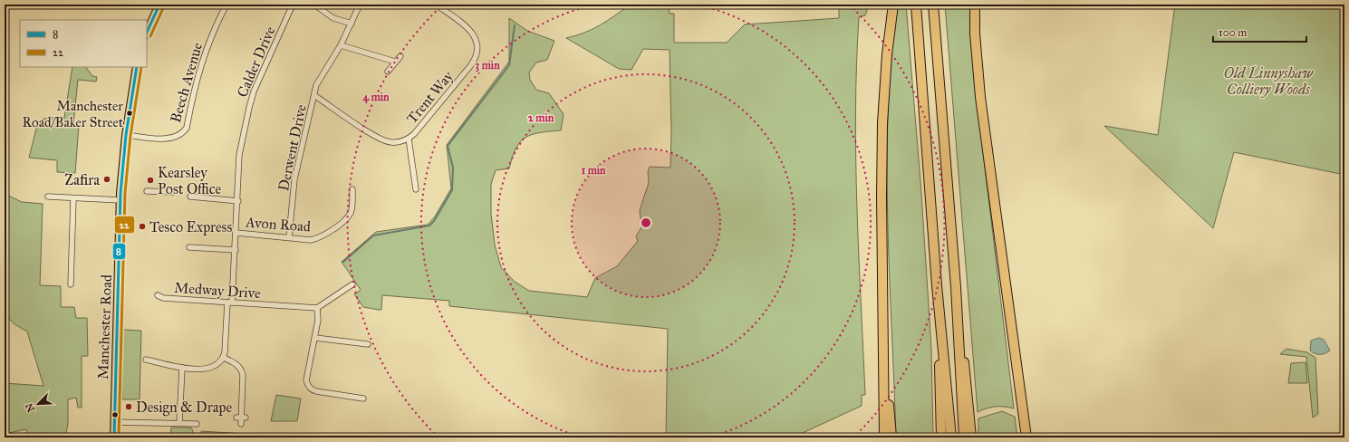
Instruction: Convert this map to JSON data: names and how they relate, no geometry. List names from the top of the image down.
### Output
{
  "streets": {
    "main road": ["Manchester Road"],
    "street": [
      "Calder Drive",
      "Beech Avenue",
      "Trent Way",
      "Derwent Drive",
      "Avon Road",
      "Medway Drive"
    ]
  },
  "crossings": [
    ["Calder Drive", "Avon Road"],
    ["Calder Drive", "Medway Drive"],
    ["Beech Avenue", "Manchester Road"],
    ["Trent Way", "Derwent Drive"],
    ["Derwent Drive", "Avon Road"]
  ],
  "parks": ["Old Linnyshaw Colliery Woods"],
  "places": [
    "Manchester Road/Baker Street",
    "Zafira",
    "Kearsley Post Office",
    "Tesco Express",
    "Design & Drape"
  ],
  "lines": ["transit line 8", "transit line 22"],
  "legend": ["8", "22"],
  "scale_bar": "100 m",
  "north": "bottom left",
  "rings": [
    "3 min",
    "4 min",
    "2 min",
    "1 min"
  ]
}
